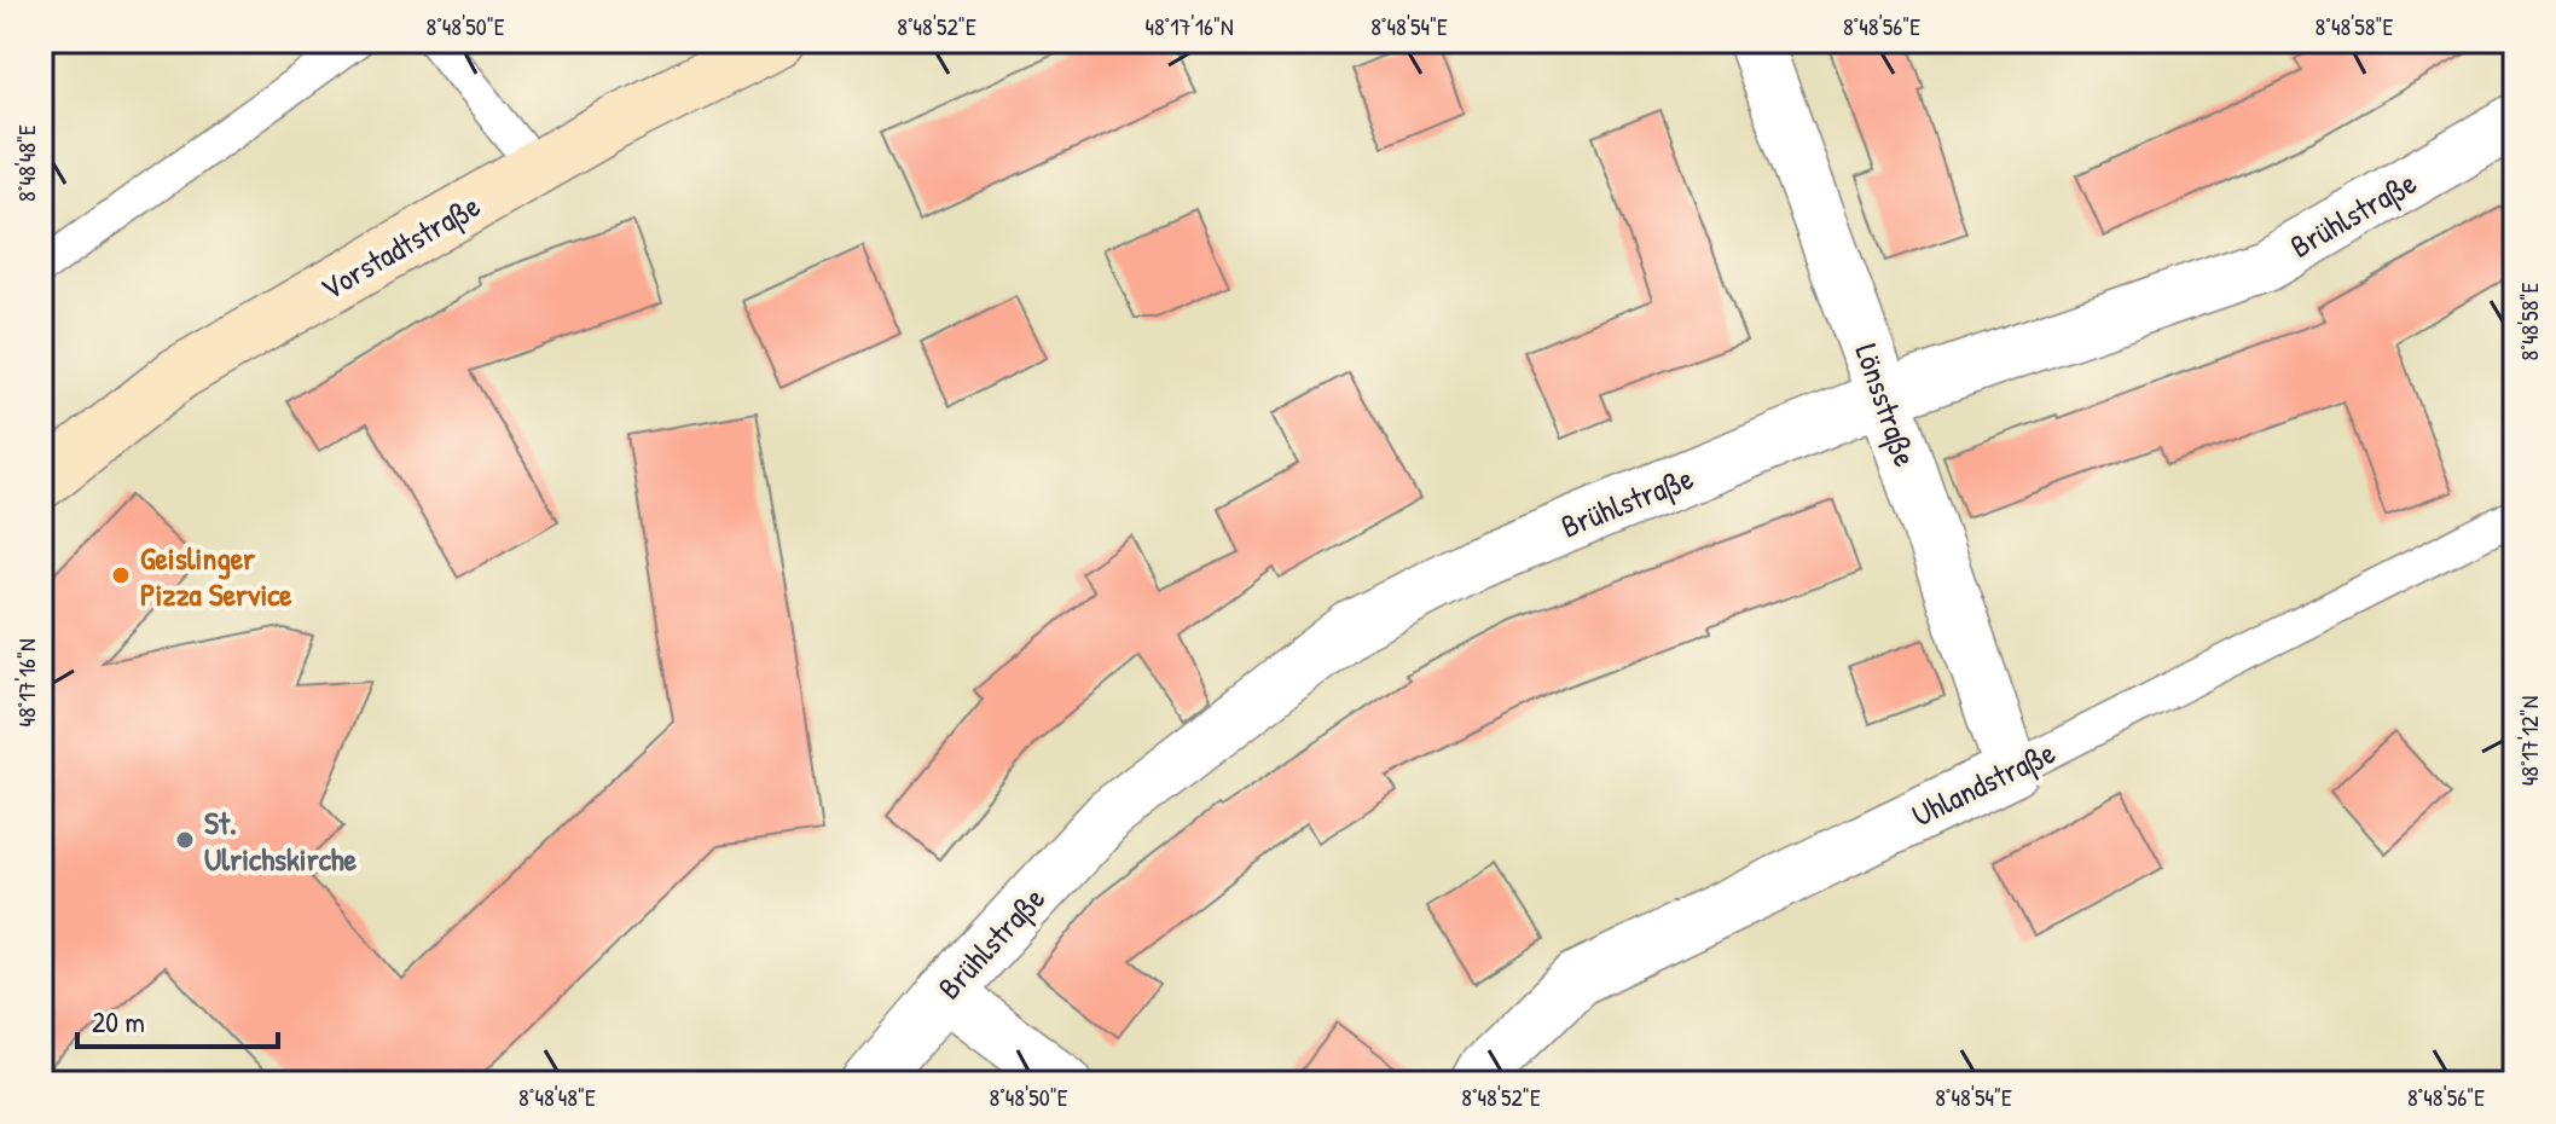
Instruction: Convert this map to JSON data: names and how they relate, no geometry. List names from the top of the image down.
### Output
{
  "streets": {
    "main road": ["Vorstadtstraße"],
    "street": ["Brühlstraße", "Lönsstraße", "Uhlandstraße"]
  },
  "crossings": [
    ["Brühlstraße", "Lönsstraße"],
    ["Lönsstraße", "Uhlandstraße"]
  ],
  "places": ["Geislinger Pizza Service", "St. Ulrichskirche"],
  "scale_bar": "20 m",
  "coordinates": [
    "8°48'50\"E",
    "8°48'52\"E",
    "48°17'16\"N",
    "8°48'54\"E",
    "8°48'56\"E",
    "8°48'58\"E",
    "8°48'48\"E",
    "48°17'12\"N"
  ]
}
